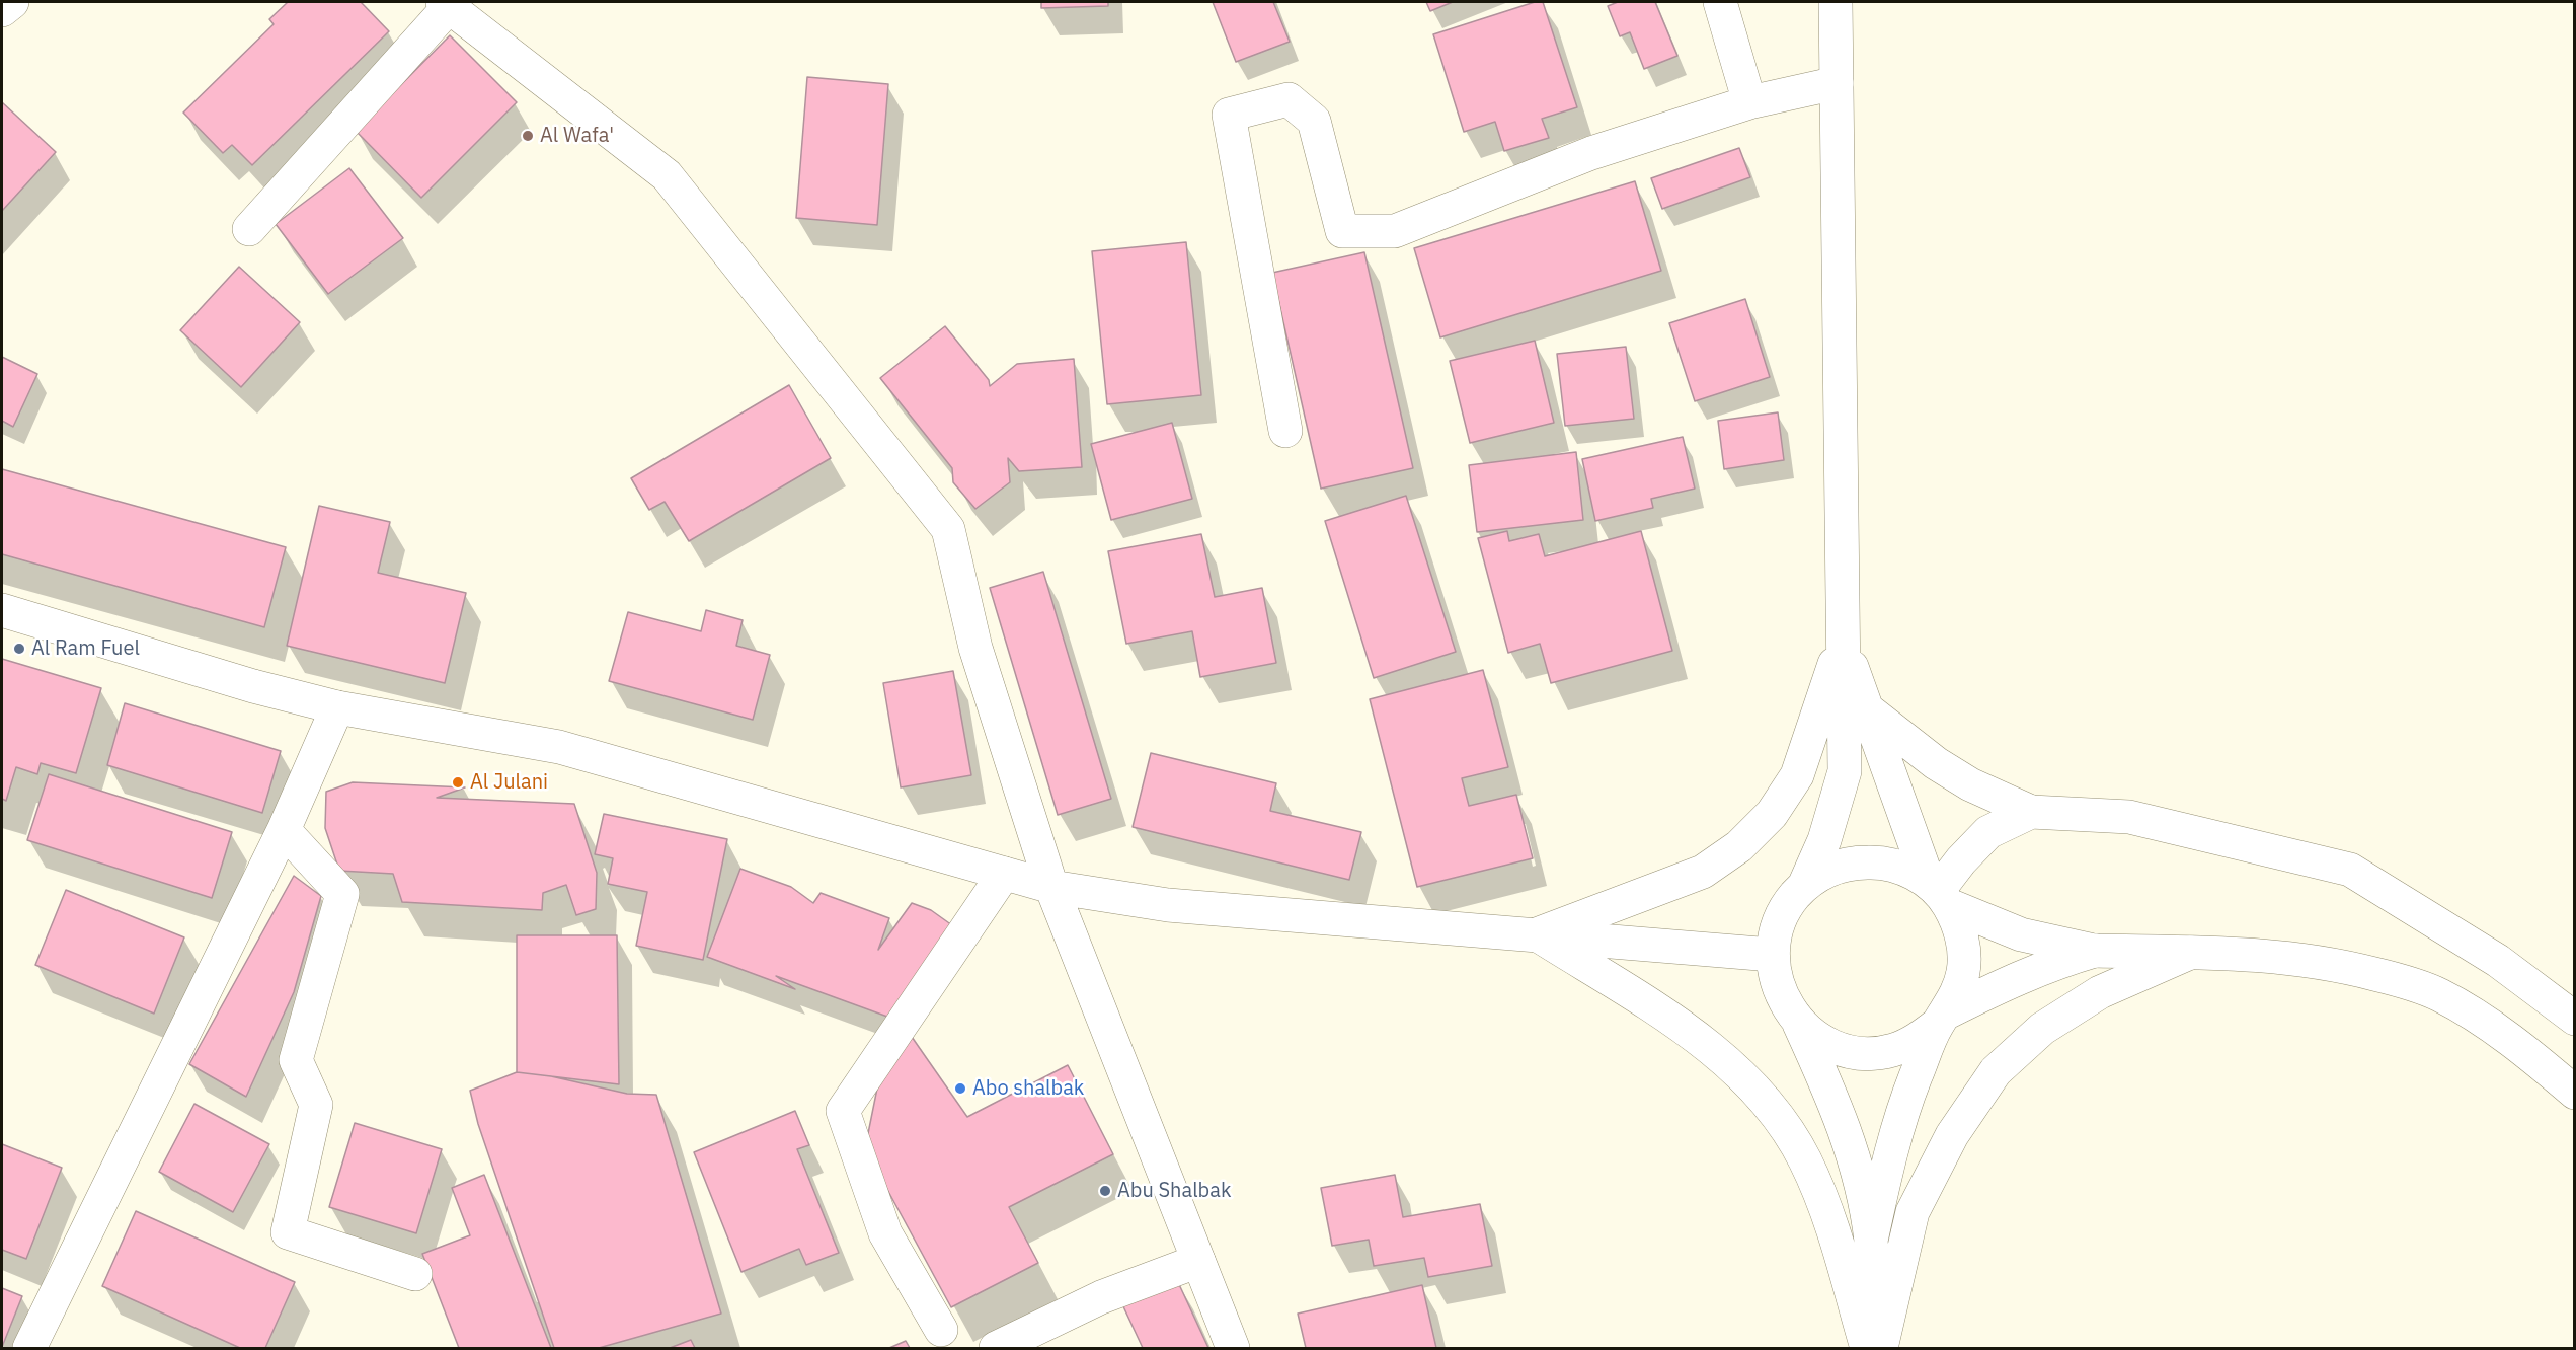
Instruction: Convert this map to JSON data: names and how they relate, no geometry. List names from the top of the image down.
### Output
{
  "places": [
    "Al Wafa'",
    "Al Ram Fuel",
    "Al Julani",
    "Abo shalbak",
    "Abu Shalbak"
  ]
}
